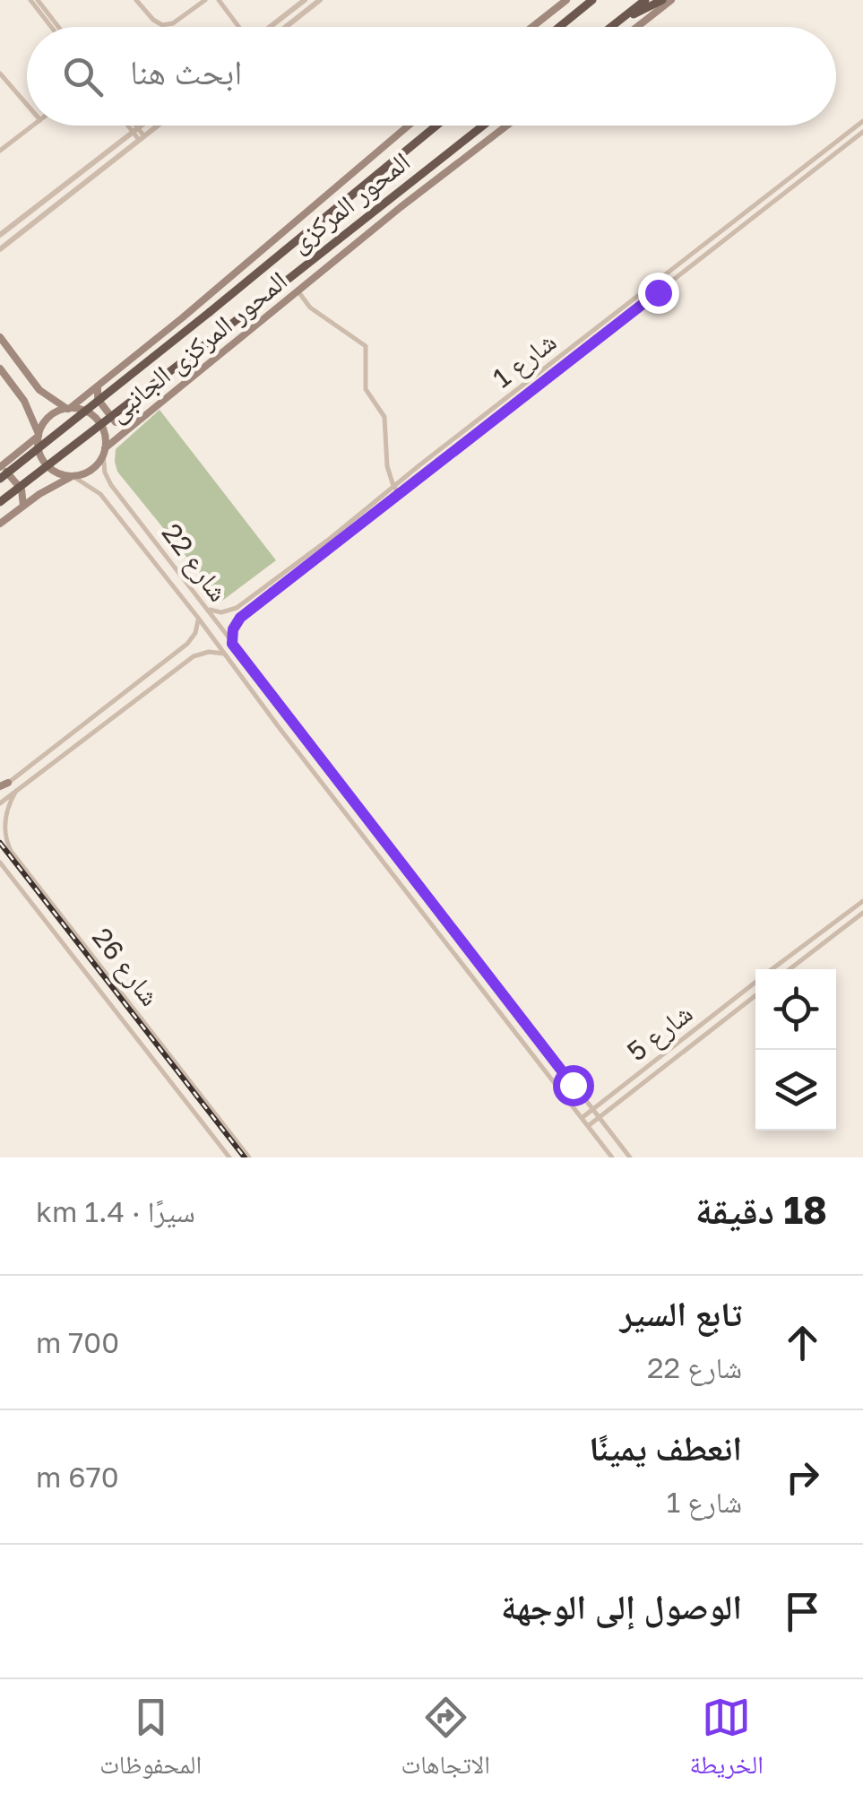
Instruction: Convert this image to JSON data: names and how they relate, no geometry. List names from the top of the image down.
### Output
{
  "streets": {
    "highway": ["المحور المركزى"],
    "main road": ["المحور المركزى الجانبى"],
    "street": [
      "شارع 1",
      "شارع 22",
      "شارع 26",
      "شارع 5"
    ]
  },
  "crossings": [
    ["المحور المركزى الجانبى", "شارع 22"],
    ["شارع 1", "شارع 22"],
    ["شارع 22", "شارع 5"]
  ],
  "page": {
    "search": "ابحث هنا",
    "heading": ["18 دقيقة", "سيرًا · 1.4 km"],
    "list": [
      ["تابع السير", "شارع 22", "700 m"],
      ["انعطف يمينًا", "شارع 1", "670 m"],
      "الوصول إلى الوجهة"
    ],
    "nav": ["الخريطة", "الاتجاهات", "المحفوظات"]
  }
}
